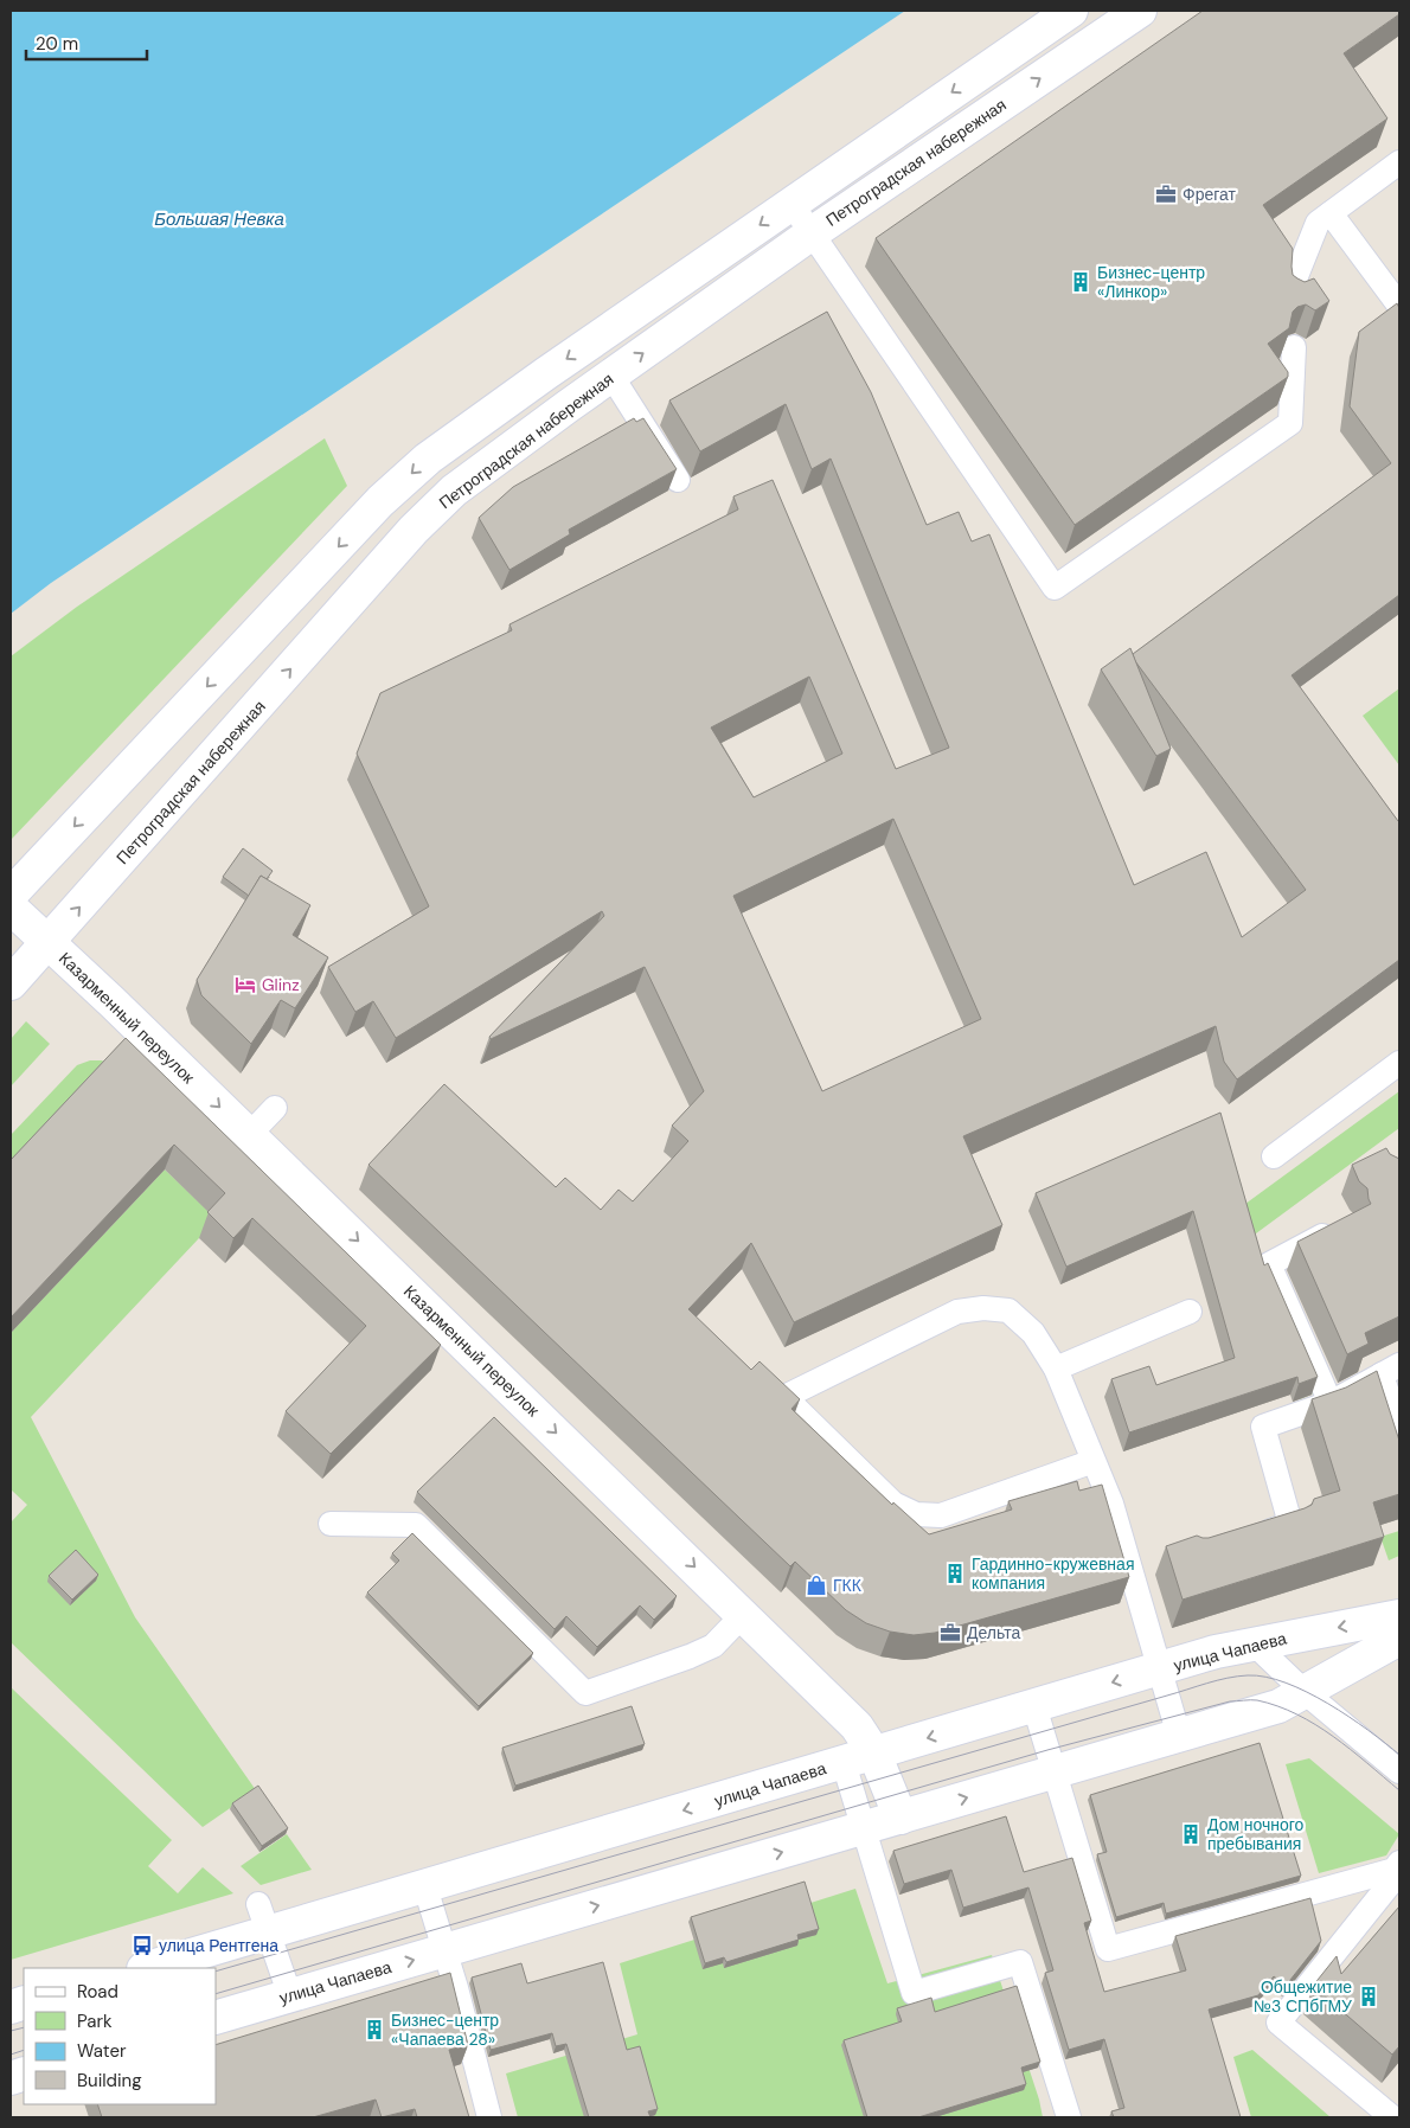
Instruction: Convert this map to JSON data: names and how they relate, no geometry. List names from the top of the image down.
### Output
{
  "streets": {
    "street": ["Петроградская набережная", "Казарменный переулок", "улица Чапаева"]
  },
  "crossings": [
    ["Петроградская набережная", "Казарменный переулок"],
    ["Казарменный переулок", "улица Чапаева"]
  ],
  "one_way": ["Казарменный переулок"],
  "water": ["Большая Невка"],
  "places": {
    "office": ["Фрегат", "Дельта"],
    "building": [
      "Бизнес-центр «Линкор»",
      "Гардинно-кружевная компания",
      "Дом ночного пребывания",
      "Общежитие №3 СПбГМУ",
      "Бизнес-центр «Чапаева 28»"
    ],
    "hotel": ["Glinz"],
    "shop": ["ГКК"],
    "bus stop": ["улица Рентгена"]
  },
  "legend": [
    "Road",
    "Park",
    "Water",
    "Building"
  ],
  "scale_bar": "20 m"
}
